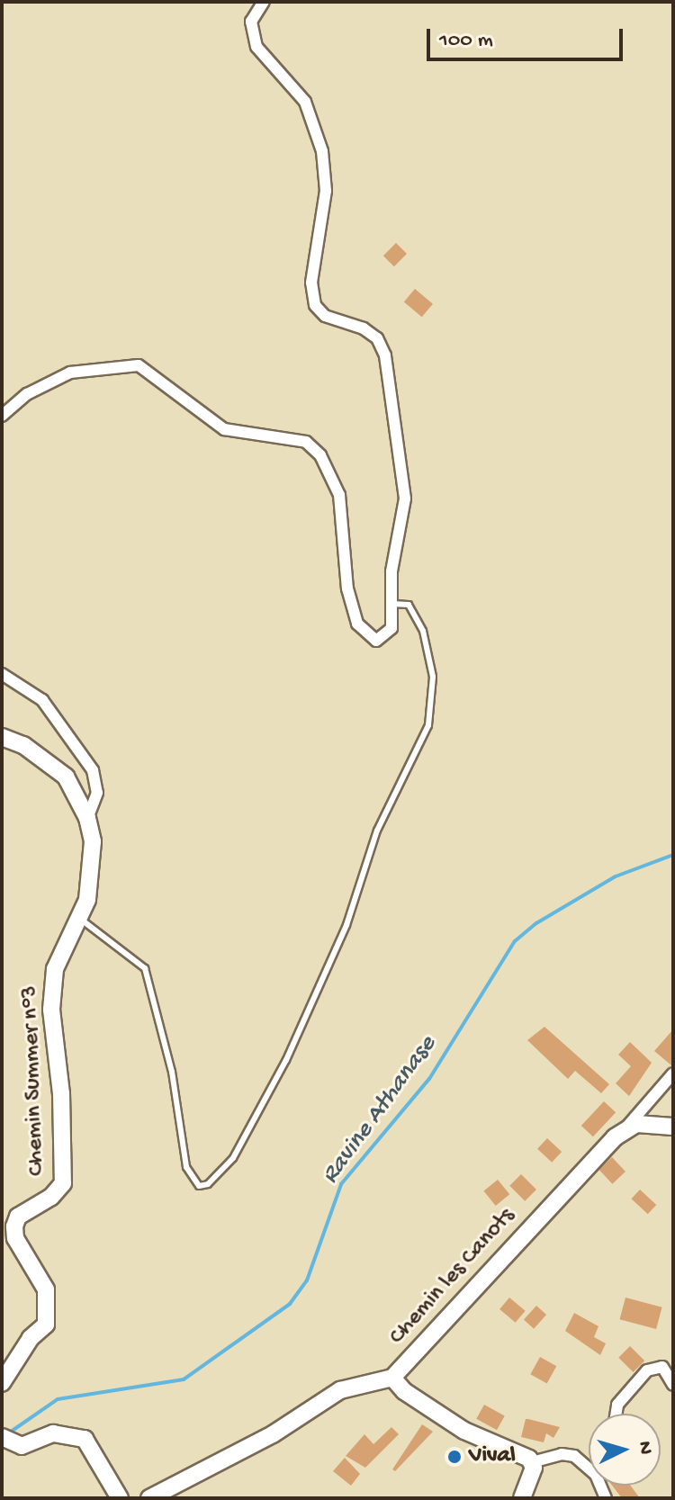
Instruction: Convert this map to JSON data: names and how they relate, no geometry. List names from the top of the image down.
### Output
{
  "streets": {
    "street": ["Chemin Summer n°3", "Chemin les Canots"]
  },
  "water": ["Ravine Athanase"],
  "places": ["Vival"],
  "scale_bar": "100 m",
  "north": "right"
}
